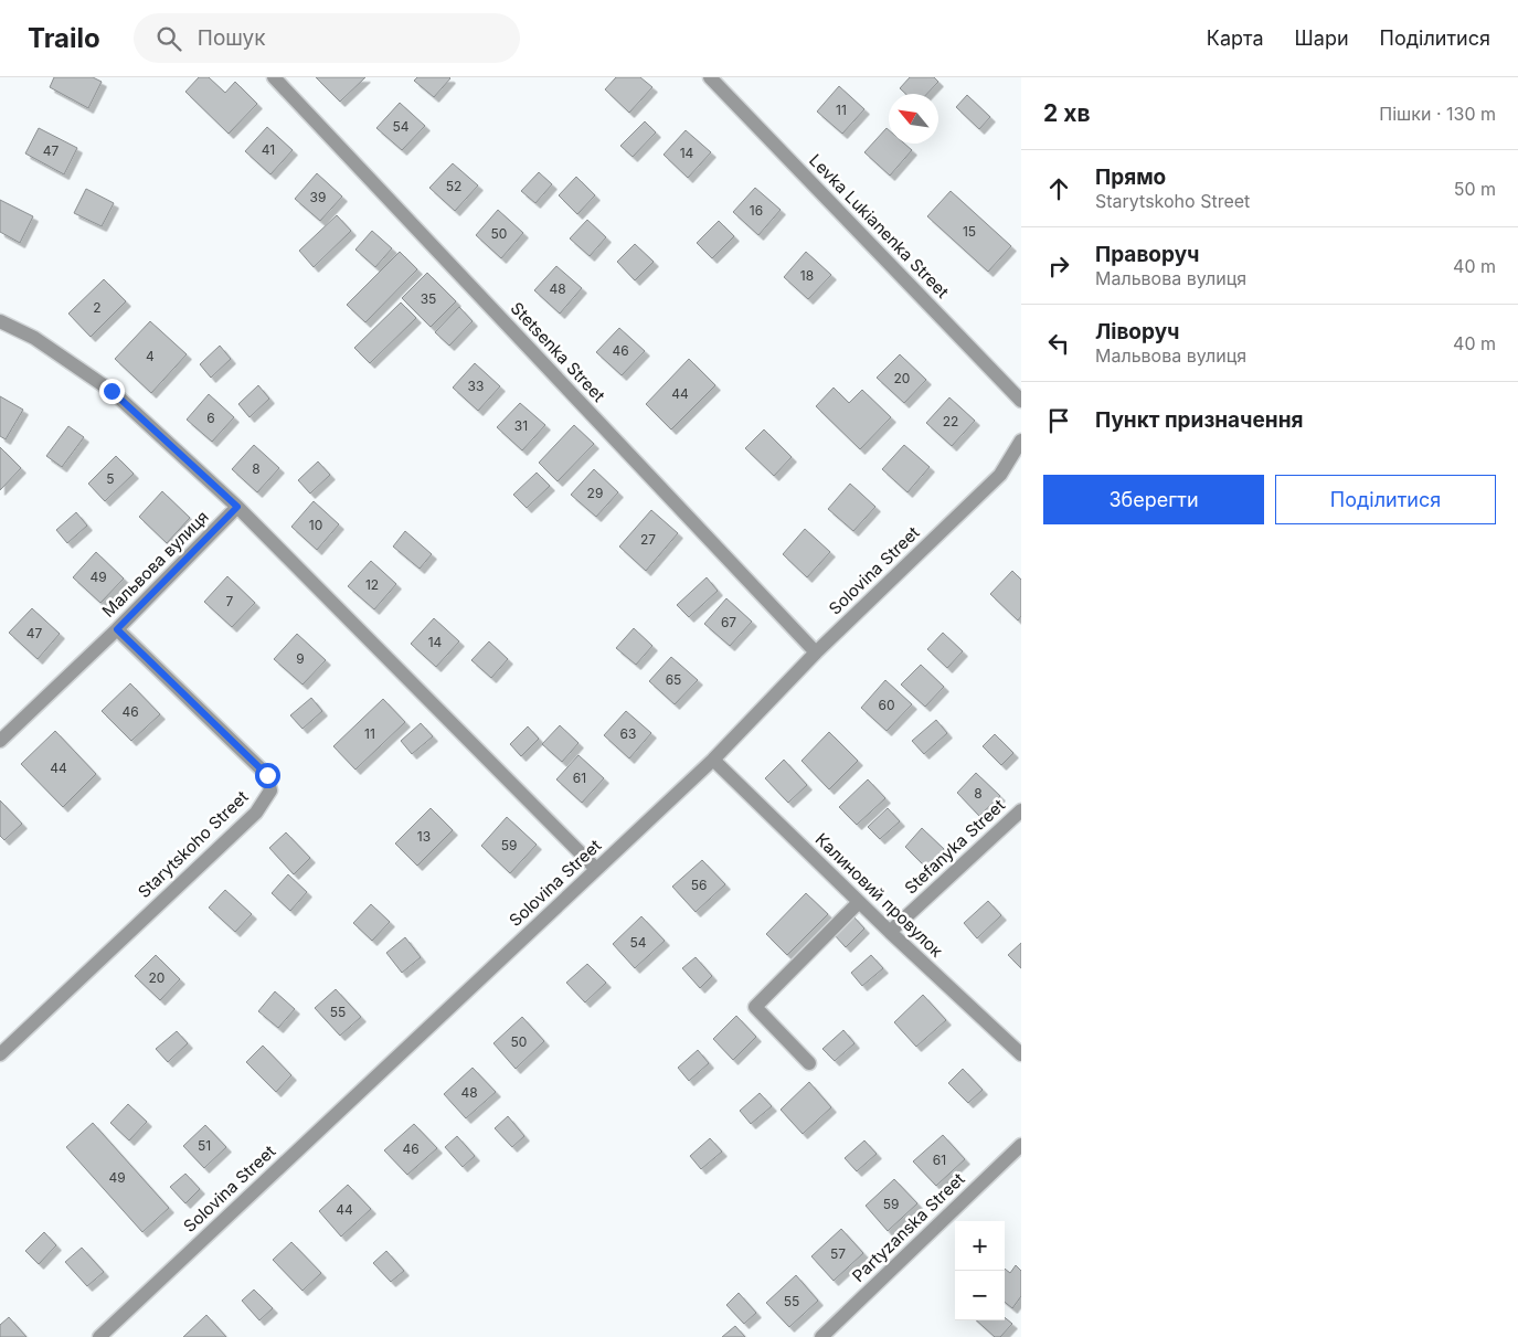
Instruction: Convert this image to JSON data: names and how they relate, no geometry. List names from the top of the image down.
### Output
{
  "streets": {
    "street": [
      "Levka Lukianenka Street",
      "Stetsenka Street",
      "Мальвова вулиця",
      "Solovina Street",
      "Starytskoho Street",
      "Stefanyka Street",
      "Калиновий провулок",
      "Partyzanska Street"
    ]
  },
  "crossings": [
    ["Stetsenka Street", "Solovina Street"],
    ["Мальвова вулиця", "Starytskoho Street"],
    ["Solovina Street", "Калиновий провулок"],
    ["Stefanyka Street", "Калиновий провулок"]
  ],
  "house_numbers": [
    "11",
    "54",
    "41",
    "47",
    "14",
    "52",
    "39",
    "16",
    "15",
    "50",
    "18",
    "48",
    "35",
    "2",
    "46",
    "4",
    "20",
    "33",
    "44",
    "6",
    "22",
    "31",
    "8",
    "5",
    "29",
    "10",
    "27",
    "49",
    "12",
    "7",
    "67",
    "47",
    "14",
    "9",
    "65",
    "60",
    "46",
    "11",
    "63",
    "44",
    "61",
    "8",
    "13",
    "59",
    "56",
    "54",
    "20",
    "55",
    "50",
    "48",
    "51",
    "46",
    "61",
    "49",
    "59",
    "44",
    "57",
    "55"
  ],
  "north": "top left",
  "page": {
    "header": "Trailo",
    "search": "Пошук",
    "nav": ["Карта", "Шари", "Поділитися"],
    "heading": ["2 хв", "Пішки · 130 m"],
    "list": [
      ["Прямо", "Starytskoho Street", "50 m"],
      ["Праворуч", "Мальвова вулиця", "40 m"],
      ["Ліворуч", "Мальвова вулиця", "40 m"],
      "Пункт призначення"
    ],
    "buttons": ["Зберегти", "Поділитися"],
    "map_buttons": ["+", "−"]
  }
}
